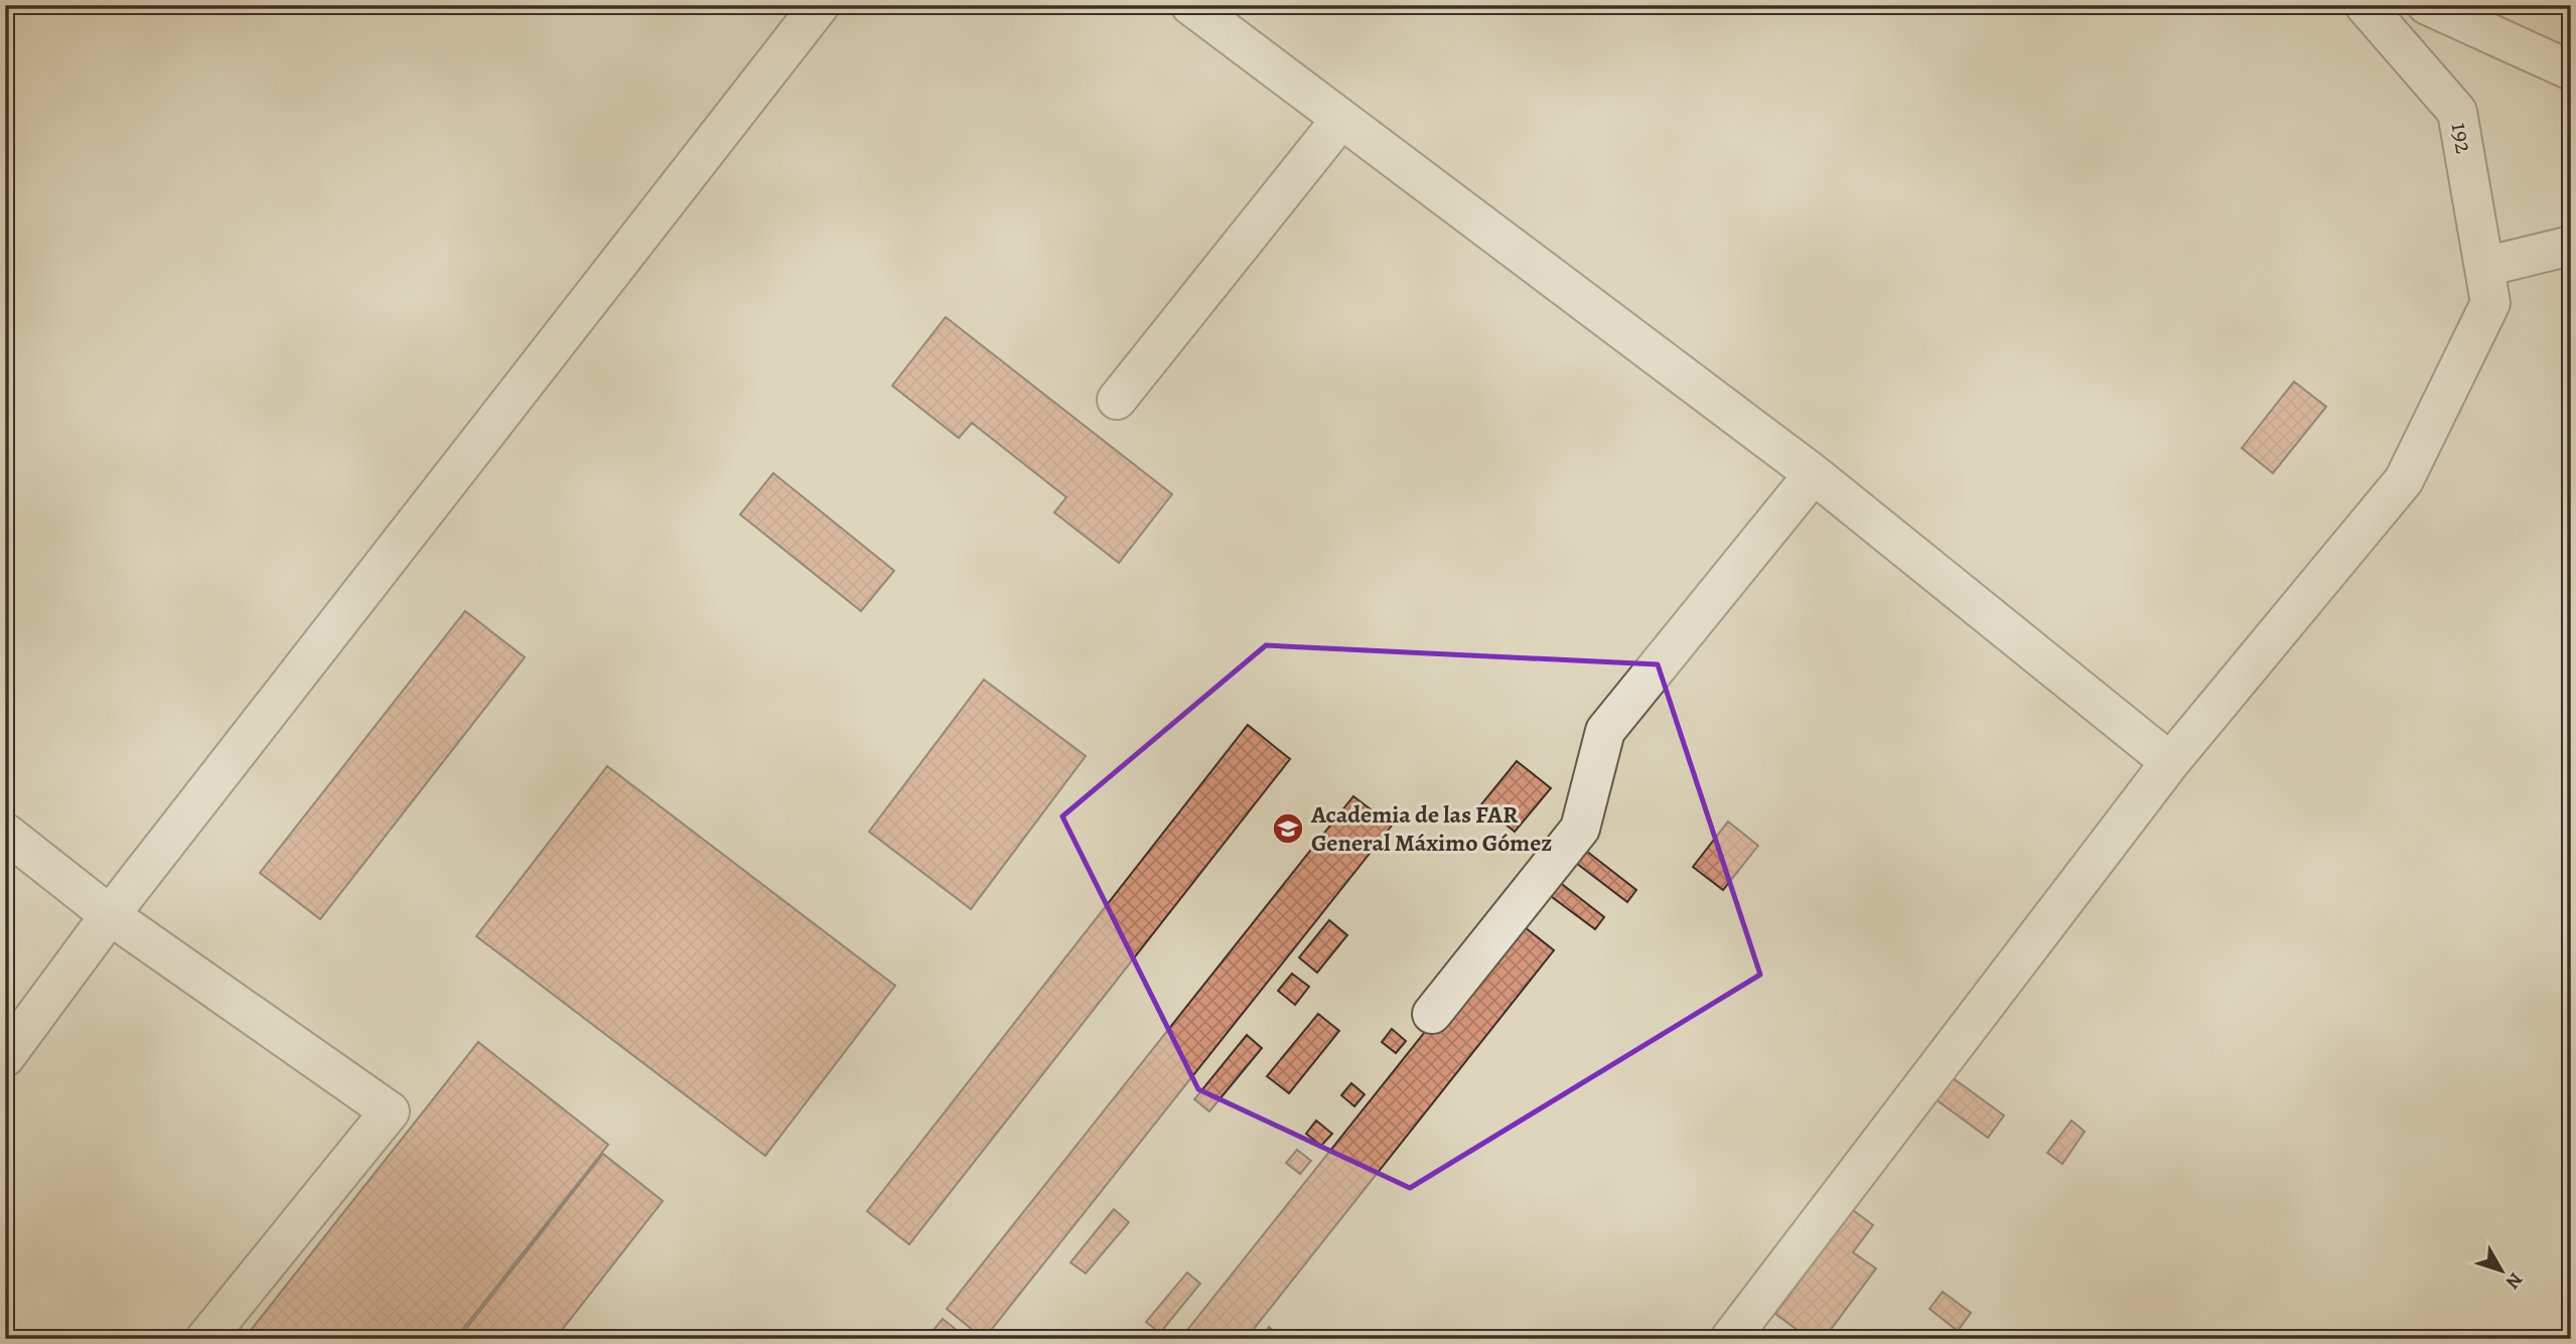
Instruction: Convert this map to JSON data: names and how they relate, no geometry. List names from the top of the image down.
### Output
{
  "streets": {
    "street": ["192"]
  },
  "places": {
    "school or university": ["Academia de las FAR General Máximo Gómez"]
  },
  "north": "bottom right"
}
